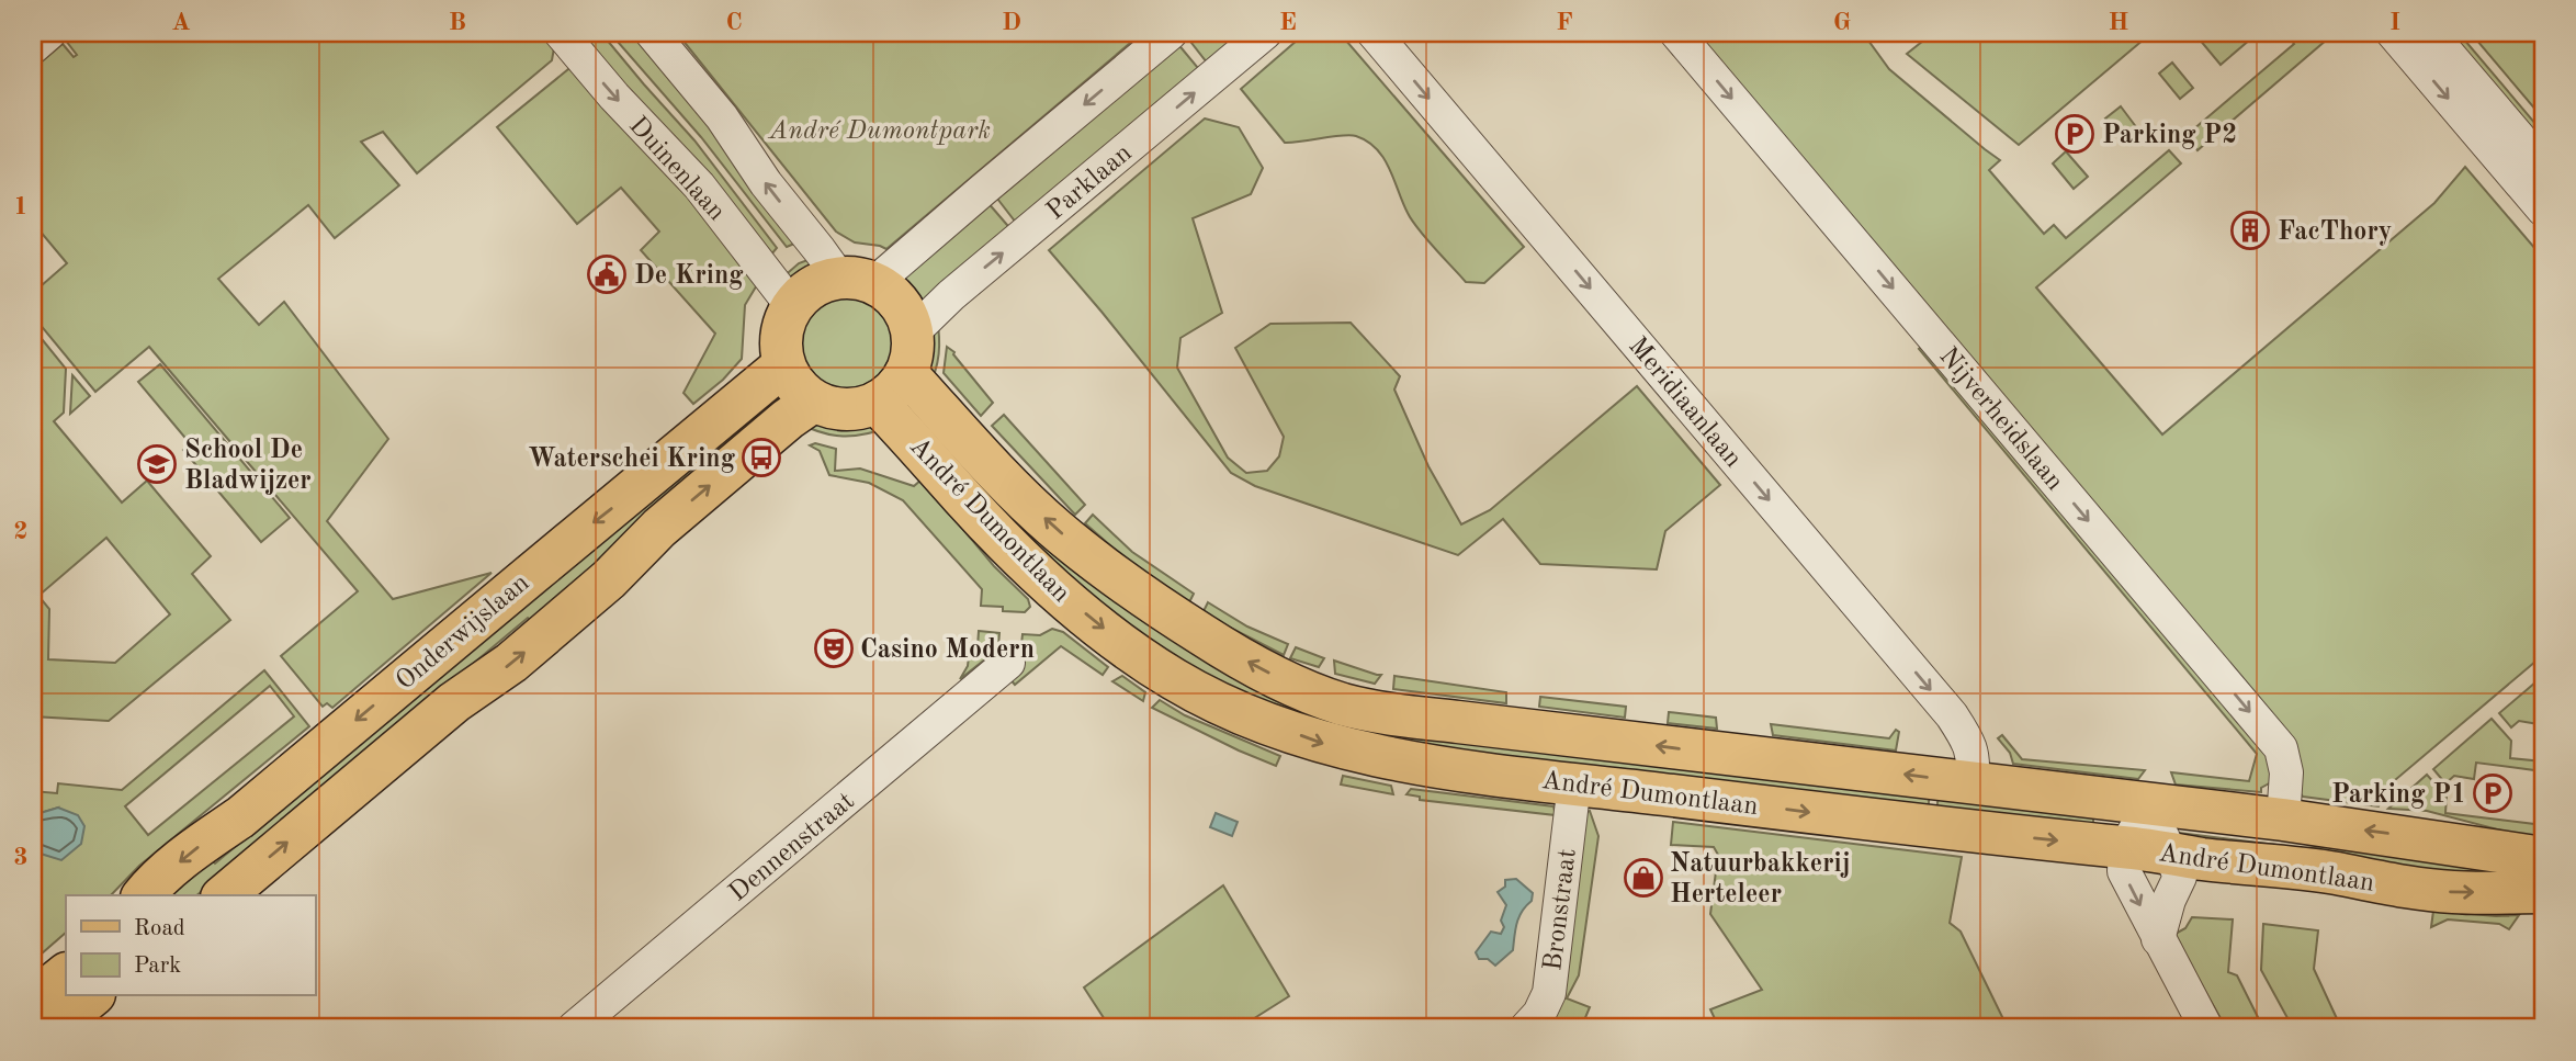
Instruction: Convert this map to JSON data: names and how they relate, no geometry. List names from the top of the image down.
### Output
{
  "streets": {
    "main road": ["André Dumontlaan", "Onderwijslaan"],
    "street": [
      "Duinenlaan",
      "Parklaan",
      "Meridiaanlaan",
      "Nijverheidslaan",
      "Dennenstraat",
      "Bronstraat"
    ]
  },
  "crossings": [
    ["Duinenlaan", "Parklaan"],
    ["Duinenlaan", "André Dumontlaan"],
    ["Duinenlaan", "Onderwijslaan"],
    ["Parklaan", "André Dumontlaan"],
    ["Parklaan", "Onderwijslaan"],
    ["Meridiaanlaan", "André Dumontlaan"],
    ["Nijverheidslaan", "André Dumontlaan"],
    ["André Dumontlaan", "Onderwijslaan"],
    ["André Dumontlaan", "Bronstraat"]
  ],
  "one_way": ["Meridiaanlaan", "Nijverheidslaan"],
  "parks": ["André Dumontpark"],
  "places": {
    "parking": ["Parking P2", "Parking P1"],
    "building": ["FacThory"],
    "public building": ["De Kring"],
    "bus stop": ["Waterschei Kring"],
    "school or university": ["School De Bladwijzer"],
    "theatre": ["Casino Modern"],
    "shop": ["Natuurbakkerij Herteleer"]
  },
  "legend": ["Road", "Park"],
  "grid": {
    "columns": [
      "A",
      "B",
      "C",
      "D",
      "E",
      "F",
      "G",
      "H",
      "I"
    ],
    "rows": ["1", "2", "3"]
  }
}
